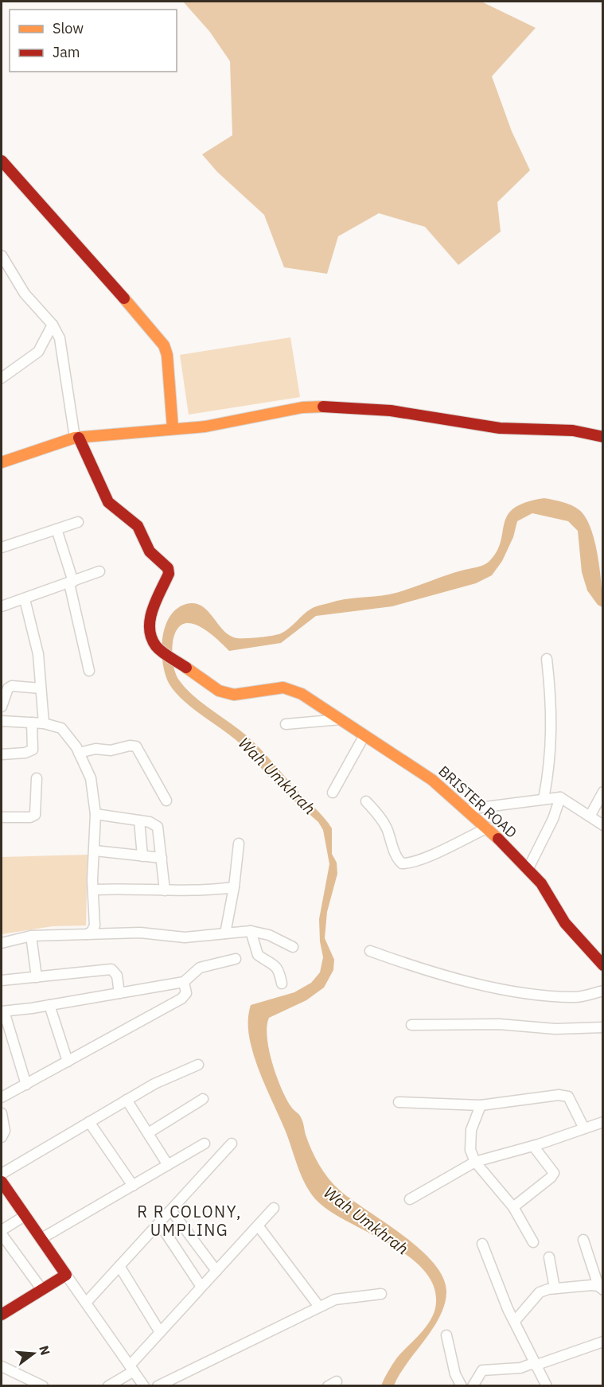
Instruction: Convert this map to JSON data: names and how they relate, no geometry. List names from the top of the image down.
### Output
{
  "streets": {
    "street": ["BRISTER ROAD"]
  },
  "districts": ["R R COLONY, UMPLING"],
  "water": ["Wah Umkhrah"],
  "legend": ["Slow", "Jam"],
  "north": "right"
}
